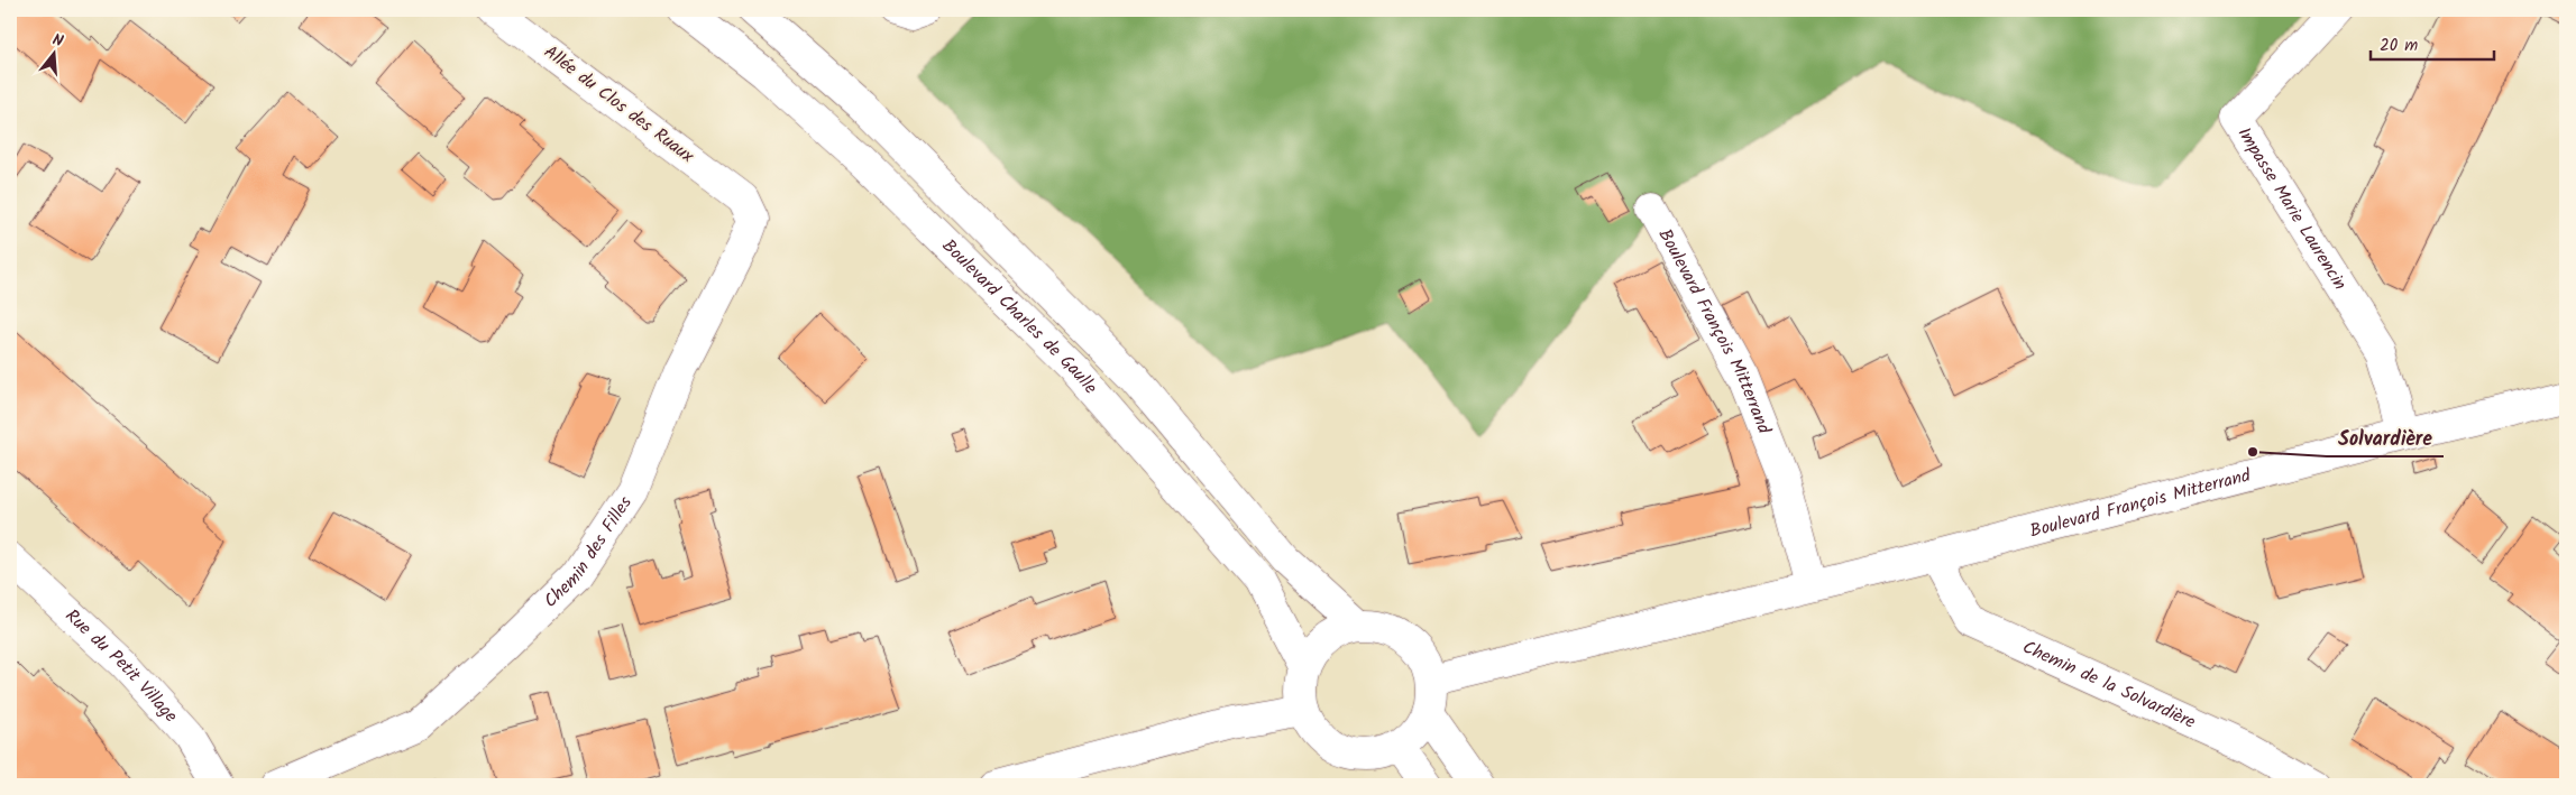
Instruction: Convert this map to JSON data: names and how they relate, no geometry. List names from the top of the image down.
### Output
{
  "streets": {
    "street": [
      "Allée du Clos des Ruaux",
      "Impasse Marie Laurencin",
      "Boulevard Charles de Gaulle",
      "Boulevard François Mitterrand",
      "Chemin des Filles",
      "Rue du Petit Village",
      "Chemin de la Solvardière"
    ]
  },
  "crossings": [
    ["Allée du Clos des Ruaux", "Chemin des Filles"],
    ["Impasse Marie Laurencin", "Boulevard François Mitterrand"],
    ["Boulevard Charles de Gaulle", "Boulevard François Mitterrand"],
    ["Boulevard François Mitterrand", "Chemin de la Solvardière"]
  ],
  "places": ["Solvardière"],
  "scale_bar": "20 m",
  "north": "top"
}
